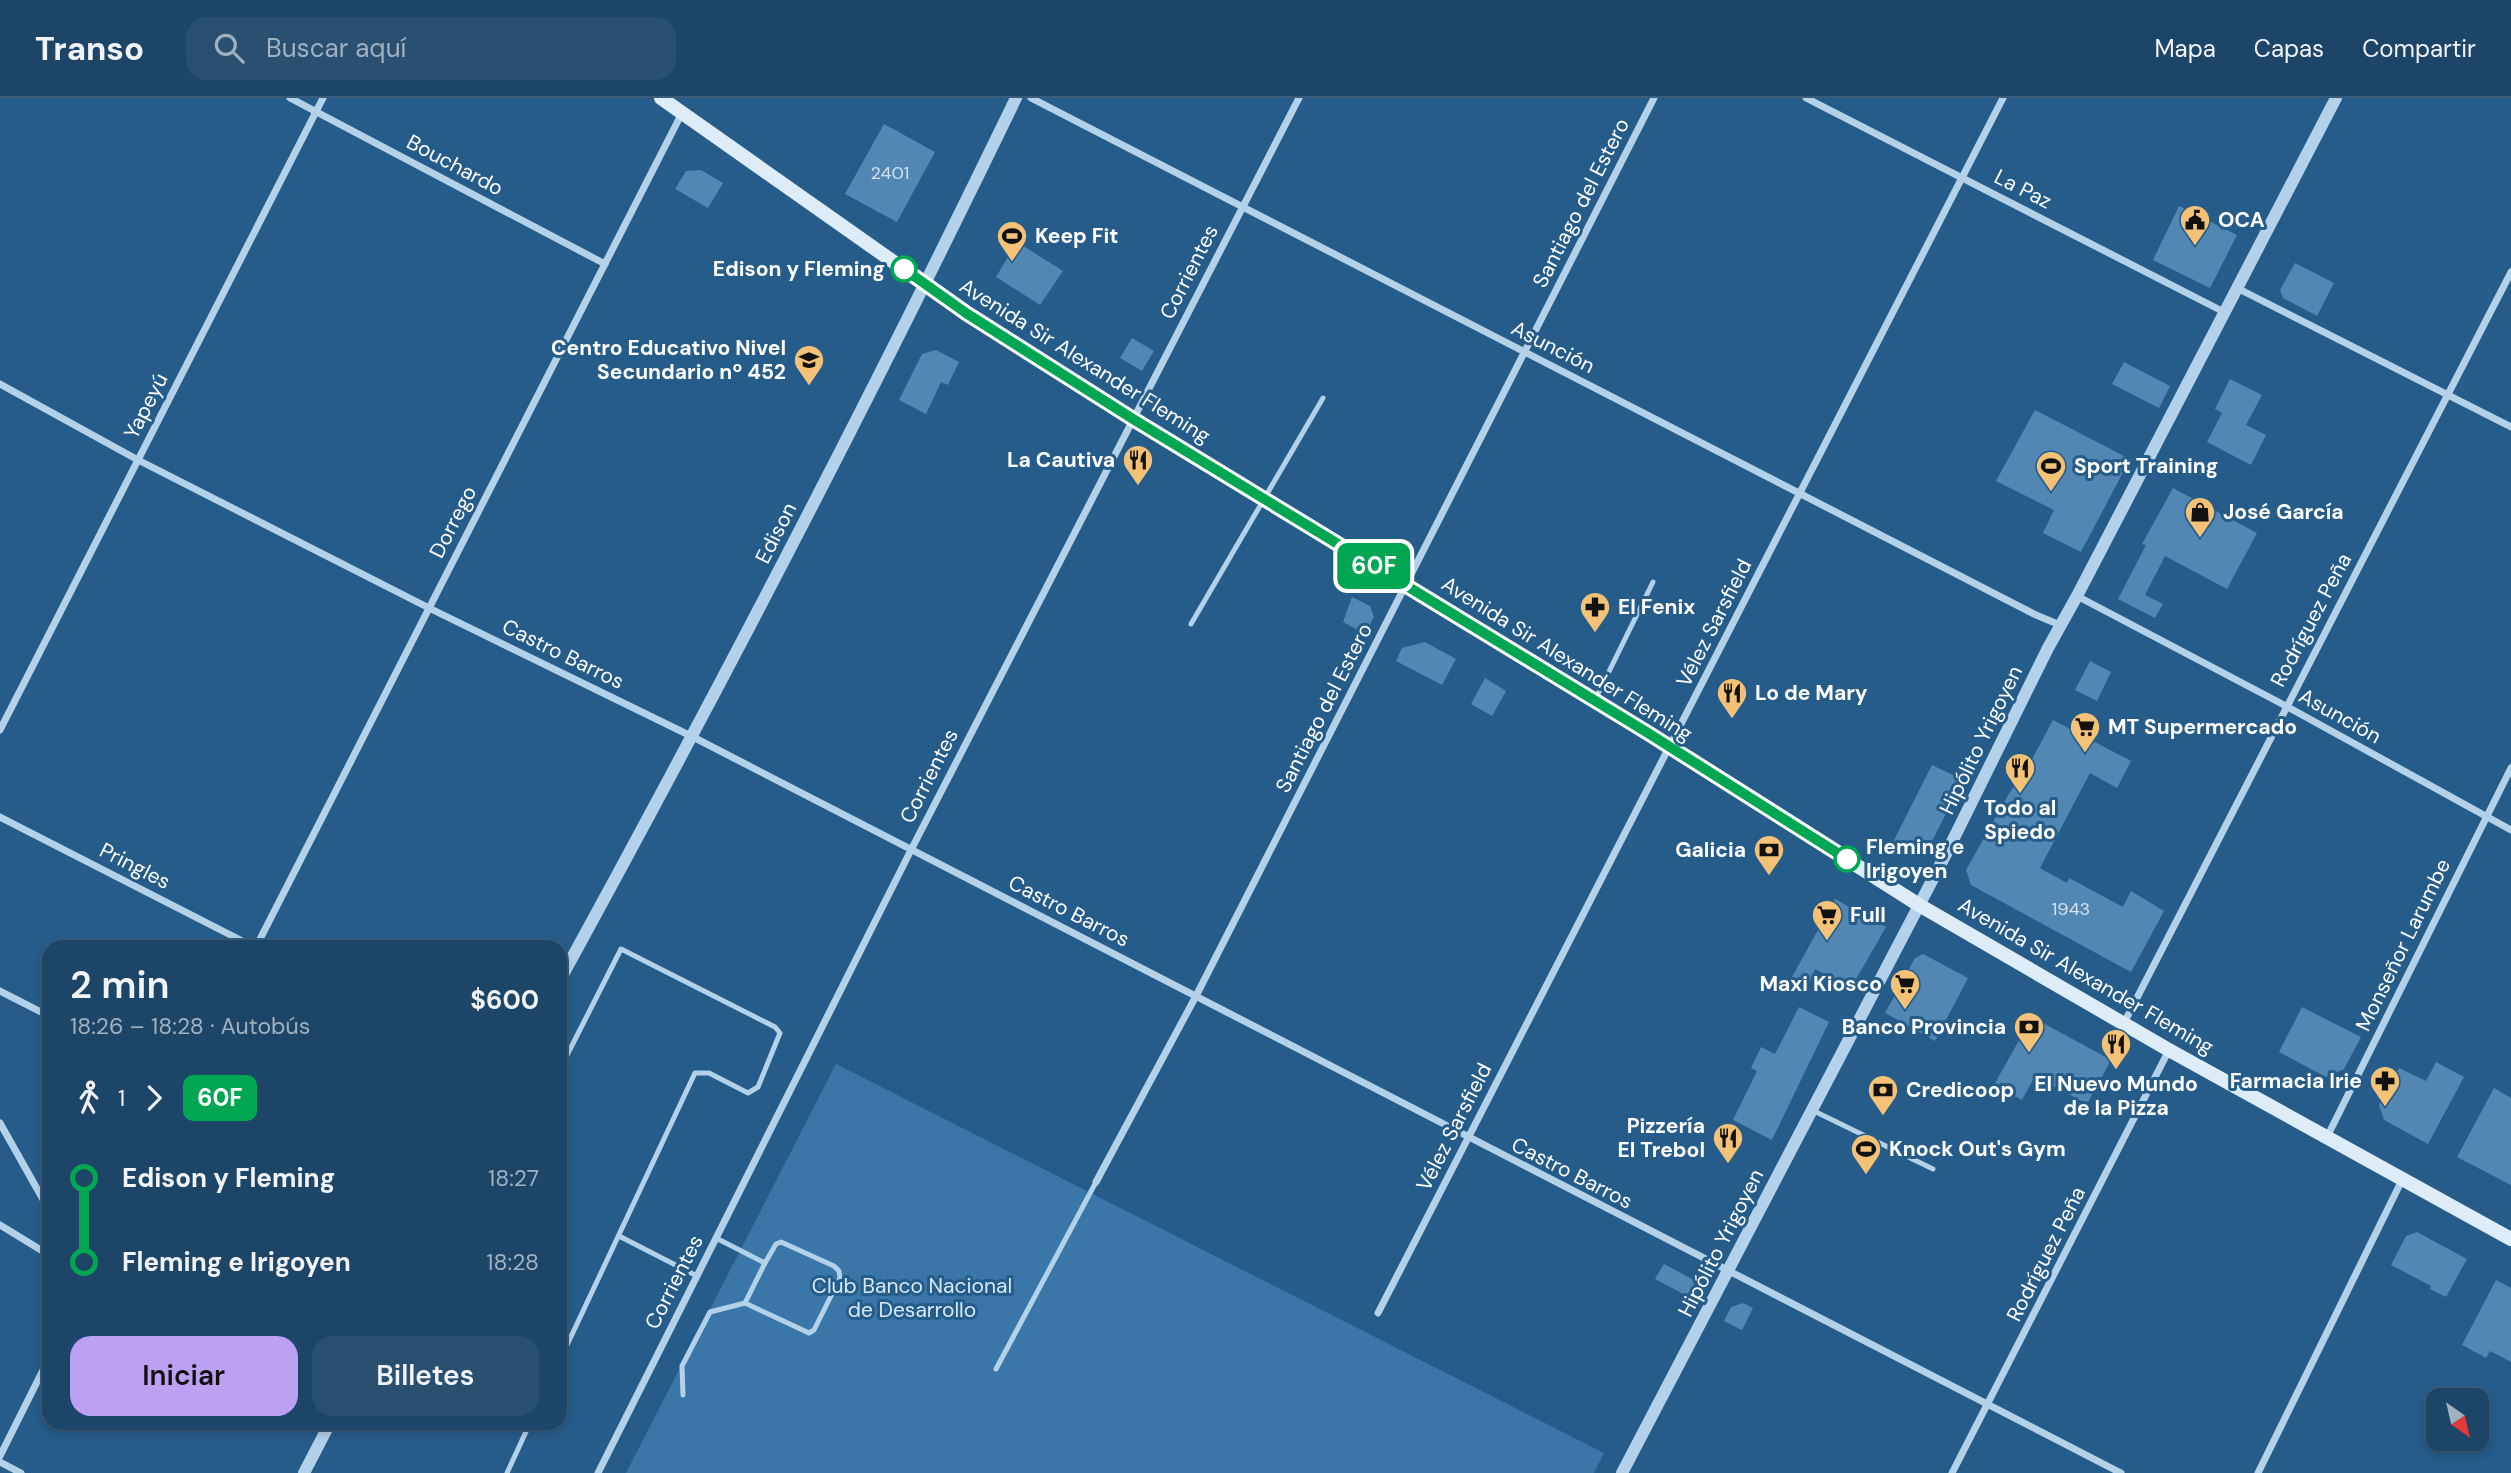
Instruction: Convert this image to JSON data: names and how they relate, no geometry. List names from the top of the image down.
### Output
{
  "streets": {
    "main road": ["Avenida Sir Alexander Fleming"],
    "street": [
      "Bouchardo",
      "La Paz",
      "Santiago del Estero",
      "Corrientes",
      "Asunción",
      "Yapeyú",
      "Dorrego",
      "Edison",
      "Rodríguez Peña",
      "Vélez Sarsfield",
      "Castro Barros",
      "Hipólito Yrigoyen",
      "Pringles",
      "Monseñor Larumbe"
    ]
  },
  "crossings": [
    ["Bouchardo", "Yapeyú"],
    ["Bouchardo", "Dorrego"],
    ["La Paz", "Vélez Sarsfield"],
    ["La Paz", "Hipólito Yrigoyen"],
    ["Santiago del Estero", "Asunción"],
    ["Santiago del Estero", "Avenida Sir Alexander Fleming"],
    ["Santiago del Estero", "Castro Barros"],
    ["Corrientes", "Asunción"],
    ["Corrientes", "Avenida Sir Alexander Fleming"],
    ["Corrientes", "Castro Barros"],
    ["Asunción", "Rodríguez Peña"],
    ["Asunción", "Vélez Sarsfield"],
    ["Asunción", "Hipólito Yrigoyen"],
    ["Asunción", "Monseñor Larumbe"],
    ["Avenida Sir Alexander Fleming", "Dorrego"],
    ["Avenida Sir Alexander Fleming", "Edison"],
    ["Avenida Sir Alexander Fleming", "Rodríguez Peña"],
    ["Avenida Sir Alexander Fleming", "Vélez Sarsfield"],
    ["Avenida Sir Alexander Fleming", "Hipólito Yrigoyen"],
    ["Avenida Sir Alexander Fleming", "Monseñor Larumbe"],
    ["Yapeyú", "Castro Barros"],
    ["Dorrego", "Castro Barros"],
    ["Edison", "Castro Barros"],
    ["Rodríguez Peña", "Castro Barros"],
    ["Vélez Sarsfield", "Castro Barros"],
    ["Castro Barros", "Hipólito Yrigoyen"]
  ],
  "parks": ["Club Banco Nacional de Desarrollo"],
  "places": {
    "public building": ["OCA"],
    "sports": ["Keep Fit", "Sport Training", "Knock Out's Gym"],
    "other": ["Edison y Fleming", "Fleming e Irigoyen"],
    "school or university": ["Centro Educativo Nivel Secundario nº 452"],
    "restaurant": [
      "La Cautiva",
      "Lo de Mary",
      "Todo al Spiedo",
      "El Nuevo Mundo de la Pizza",
      "Pizzería El Trebol"
    ],
    "shop": ["José García"],
    "pharmacy": ["El Fenix", "Farmacia Irie"],
    "supermarket": ["MT Supermercado", "Full", "Maxi Kiosco"],
    "bank": ["Galicia", "Banco Provincia", "Credicoop"]
  },
  "lines": ["bus line 60F"],
  "house_numbers": ["2401", "1943"],
  "north": "bottom right",
  "page": {
    "header": "Transo",
    "search": "Buscar aquí",
    "nav": ["Mapa", "Capas", "Compartir"],
    "on_map": "60F",
    "heading": ["2 min", "18:26 – 18:28 · Autobús", "$600"],
    "legs": ["1", "60F"],
    "list": [
      {
        "name": "Edison y Fleming",
        "value": "18:27"
      },
      {
        "name": "Fleming e Irigoyen",
        "value": "18:28"
      }
    ],
    "buttons": ["Iniciar", "Billetes"]
  }
}
